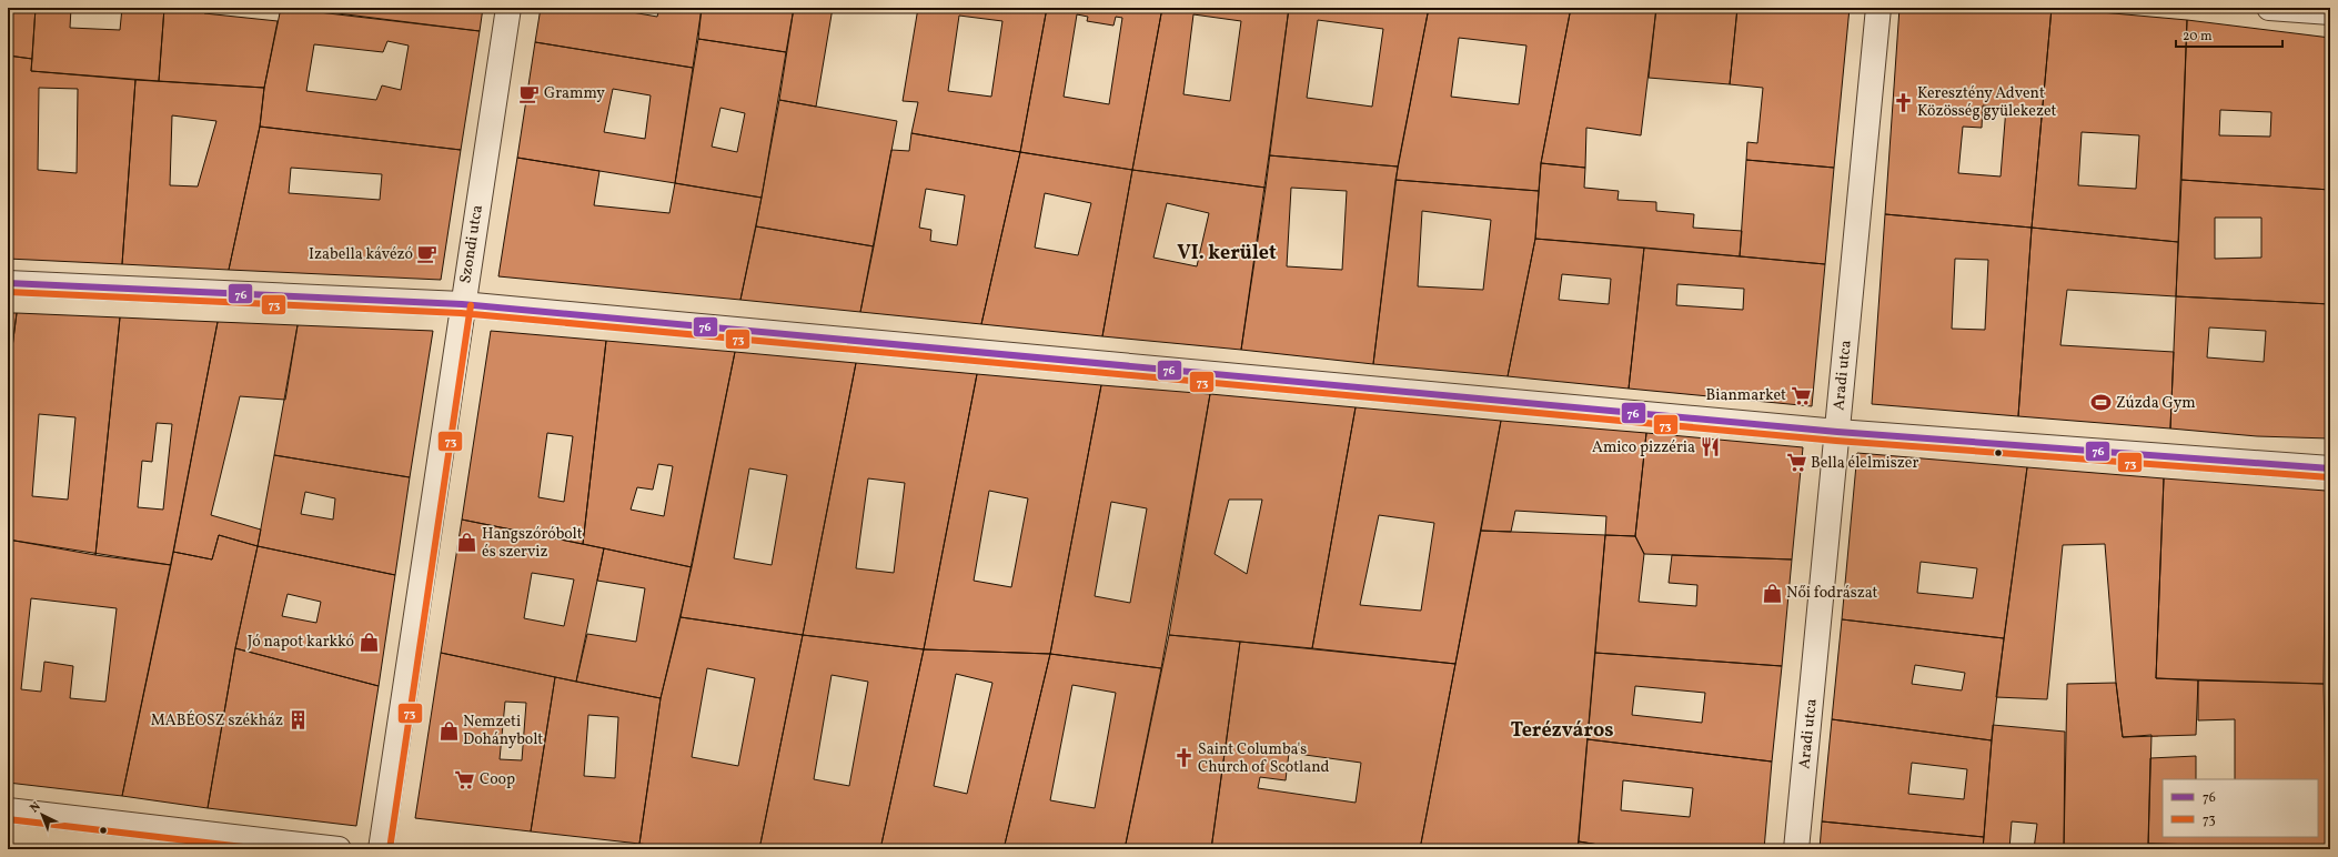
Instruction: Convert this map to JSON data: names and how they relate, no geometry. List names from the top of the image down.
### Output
{
  "streets": {
    "street": ["Szondi utca", "Aradi utca"]
  },
  "districts": ["VI. kerület", "Terézváros"],
  "places": {
    "cafe": ["Grammy", "Izabella kávézó"],
    "church": ["Keresztény Advent Közösség gyülekezet", "Saint Columba's Church of Scotland"],
    "supermarket": ["Bianmarket", "Bella élelmiszer", "Coop"],
    "sports": ["Zúzda Gym"],
    "restaurant": ["Amico pizzéria"],
    "shop": [
      "Hangszóróbolt és szerviz",
      "Női fodrászat",
      "Jó napot karkkó",
      "Nemzeti Dohánybolt"
    ],
    "building": ["MABÉOSZ székház"]
  },
  "lines": ["transit line 76", "transit line 73"],
  "legend": ["76", "73"],
  "scale_bar": "20 m",
  "north": "top left"
}
